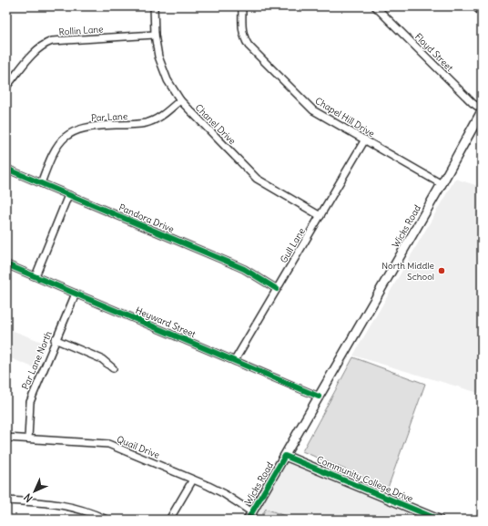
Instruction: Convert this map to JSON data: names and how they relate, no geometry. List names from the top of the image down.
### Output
{
  "streets": {
    "main road": ["Wicks Road", "Community College Drive"],
    "street": [
      "Rollin Lane",
      "Floyd Street",
      "Par Lane",
      "Chapel Hill Drive",
      "Chanel Drive",
      "Pandora Drive",
      "Gull Lane",
      "Heyward Street",
      "Par Lane North",
      "Quail Drive"
    ]
  },
  "crossings": [
    ["Rollin Lane", "Chanel Drive"],
    ["Floyd Street", "Wicks Road"],
    ["Par Lane", "Chanel Drive"],
    ["Par Lane", "Pandora Drive"],
    ["Chapel Hill Drive", "Wicks Road"],
    ["Chapel Hill Drive", "Gull Lane"],
    ["Chanel Drive", "Gull Lane"],
    ["Pandora Drive", "Gull Lane"],
    ["Wicks Road", "Heyward Street"],
    ["Wicks Road", "Quail Drive"],
    ["Wicks Road", "Community College Drive"],
    ["Gull Lane", "Heyward Street"],
    ["Heyward Street", "Par Lane North"],
    ["Par Lane North", "Quail Drive"]
  ],
  "places": ["North Middle School"],
  "north": "bottom left"
}
